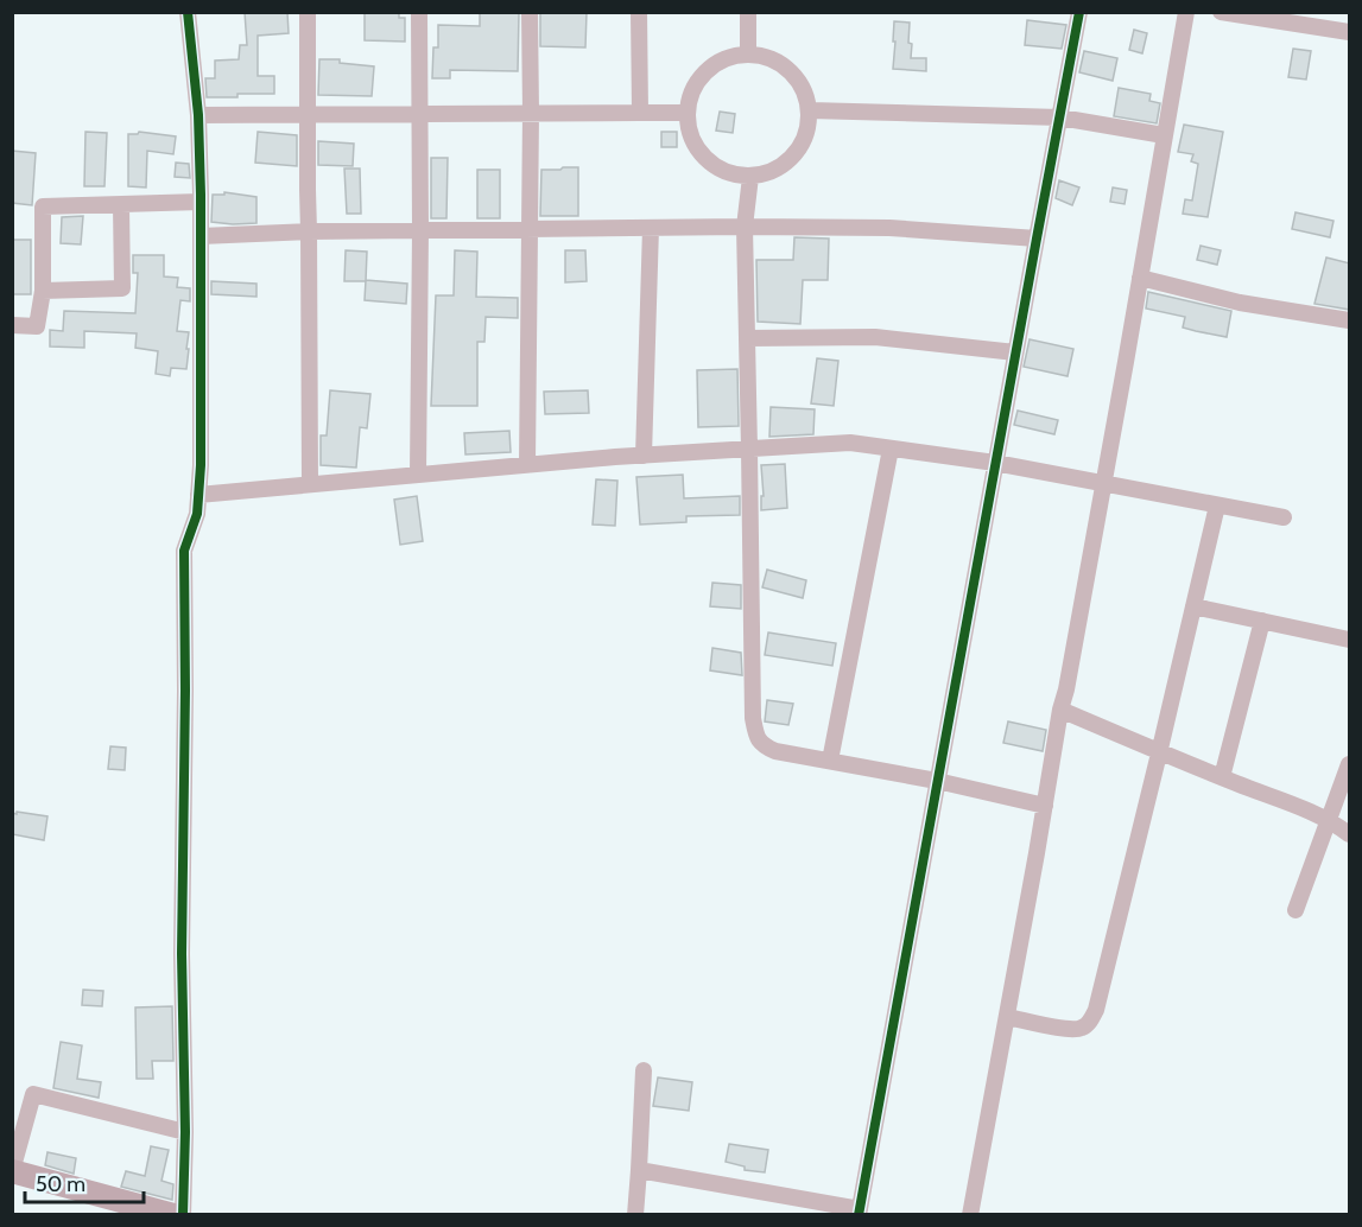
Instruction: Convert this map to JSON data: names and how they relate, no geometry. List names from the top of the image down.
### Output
{
  "scale_bar": "50 m"
}
